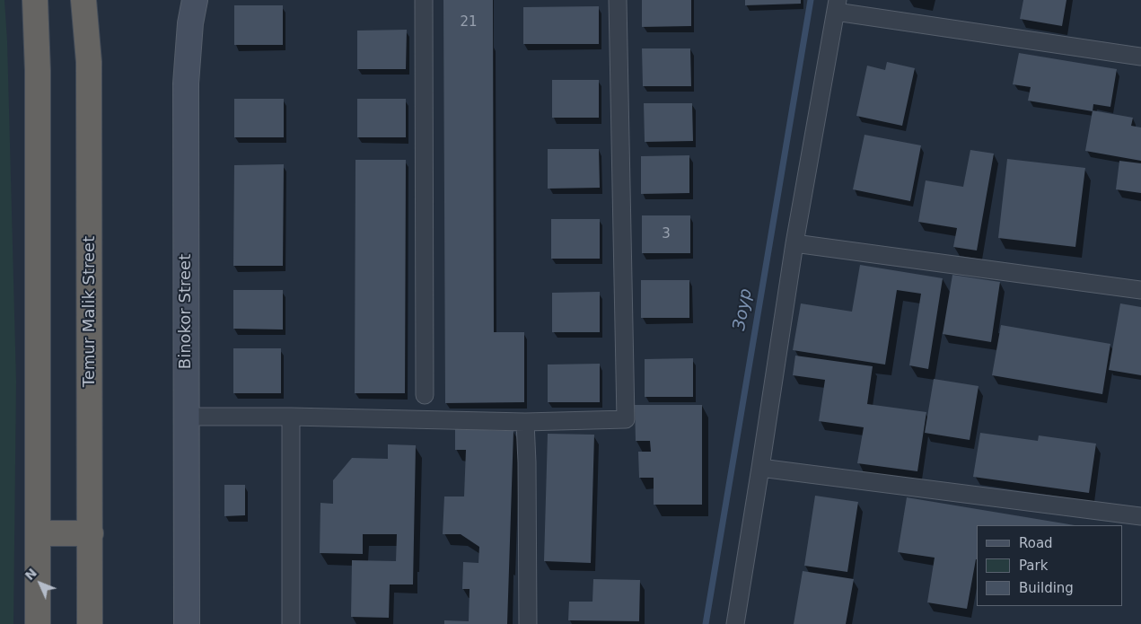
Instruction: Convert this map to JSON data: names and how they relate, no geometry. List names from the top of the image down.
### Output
{
  "streets": {
    "highway": ["Temur Malik Street"],
    "main road": ["Binokor Street"]
  },
  "water": ["Зоур"],
  "house_numbers": ["21", "3"],
  "legend": ["Road", "Park", "Building"],
  "north": "top left"
}
